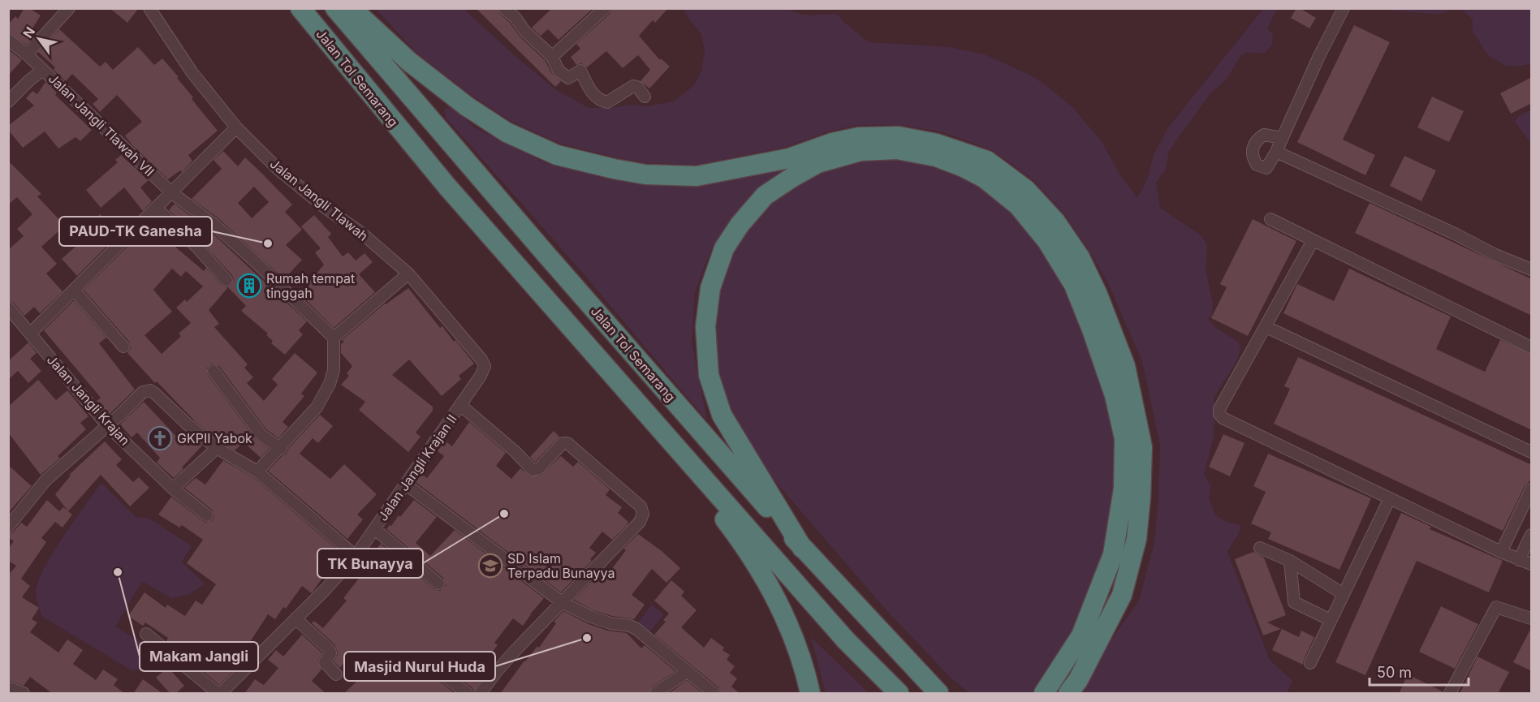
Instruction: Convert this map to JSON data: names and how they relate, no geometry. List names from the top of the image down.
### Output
{
  "streets": {
    "highway": ["Jalan Tol Semarang"],
    "street": [
      "Jalan Jangli Tlawah VII",
      "Jalan Jangli Tlawah",
      "Jalan Jangli Krajan",
      "Jalan Jangli Krajan II"
    ]
  },
  "crossings": [
    ["Jalan Jangli Tlawah", "Jalan Jangli Krajan II"]
  ],
  "places": {
    "other": [
      "PAUD-TK Ganesha",
      "TK Bunayya",
      "Makam Jangli",
      "Masjid Nurul Huda"
    ],
    "building": ["Rumah tempat tinggah"],
    "church": ["GKPII Yabok"],
    "school or university": ["SD Islam Terpadu Bunayya"]
  },
  "scale_bar": "50 m",
  "north": "top left"
}
